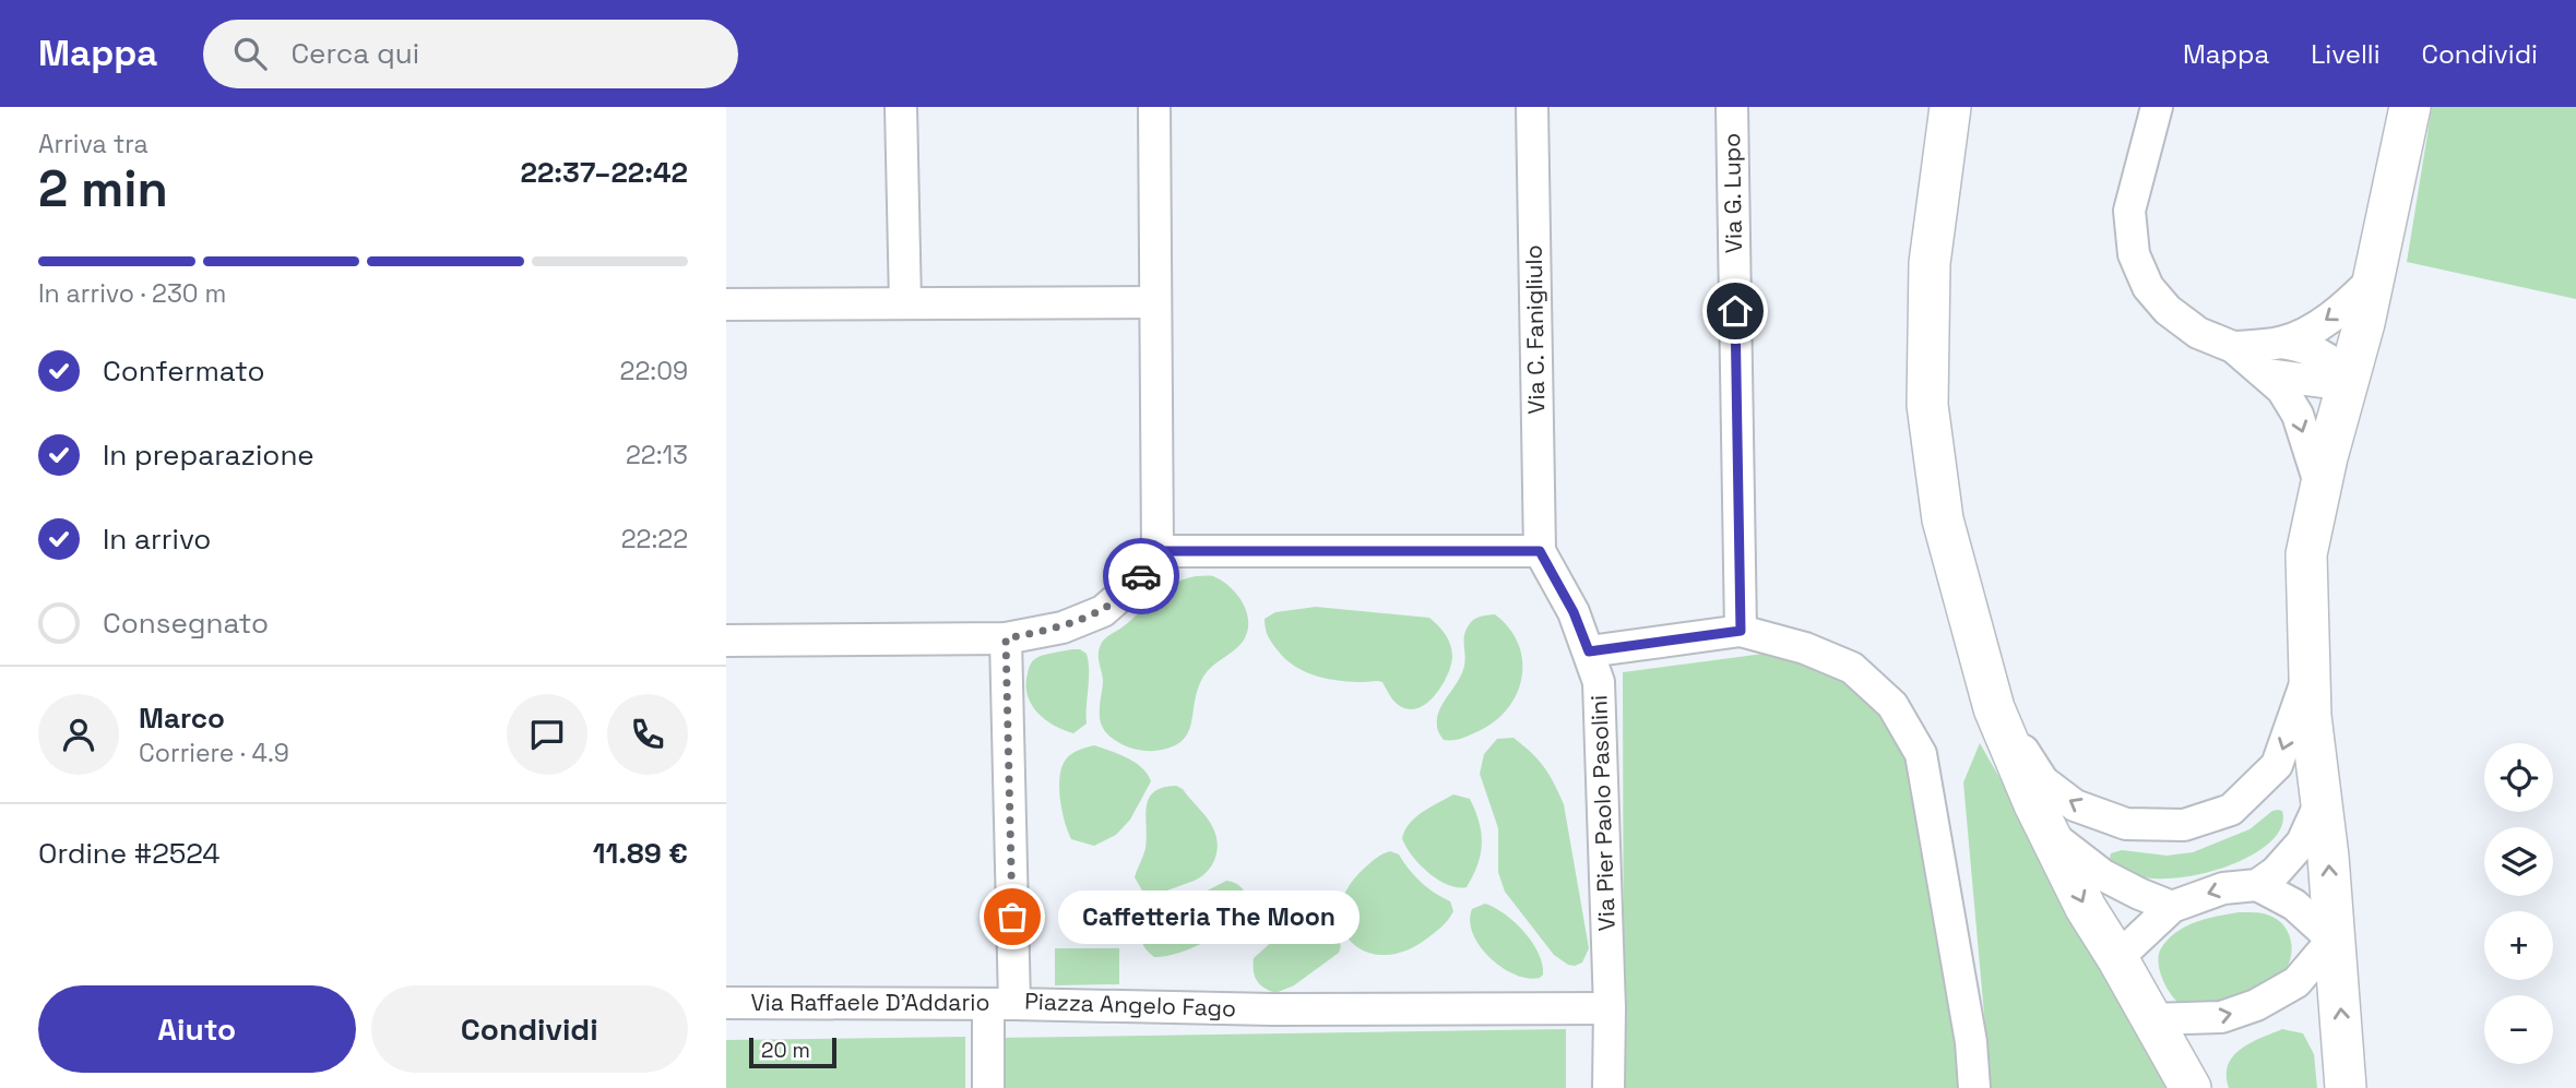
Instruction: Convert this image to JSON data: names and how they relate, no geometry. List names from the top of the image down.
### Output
{
  "streets": {
    "street": [
      "Via G. Lupo",
      "Via C. Fanigliulo",
      "Via Pier Paolo Pasolini",
      "Via Raffaele D'Addario",
      "Piazza Angelo Fago"
    ]
  },
  "crossings": [
    ["Via C. Fanigliulo", "Via Pier Paolo Pasolini"],
    ["Via Pier Paolo Pasolini", "Piazza Angelo Fago"],
    ["Via Raffaele D'Addario", "Piazza Angelo Fago"]
  ],
  "places": ["Caffetteria The Moon"],
  "scale_bar": "20 m",
  "page": {
    "header": "Mappa",
    "search": "Cerca qui",
    "nav": ["Mappa", "Livelli", "Condividi"],
    "heading": ["2 min", "Arriva tra", "22:37–22:42"],
    "panel": [
      "Marco",
      "Corriere · 4.9",
      "Ordine #2524",
      "11.89 €"
    ],
    "bar": "In arrivo · 230 m",
    "list": [
      ["Confermato", "22:09"],
      ["In preparazione", "22:13"],
      ["In arrivo", "22:22"],
      "Consegnato"
    ],
    "map_buttons": ["+", "−"],
    "bubble": "Caffetteria The Moon",
    "buttons": ["Aiuto", "Condividi"],
    "scale": "20 m"
  }
}
